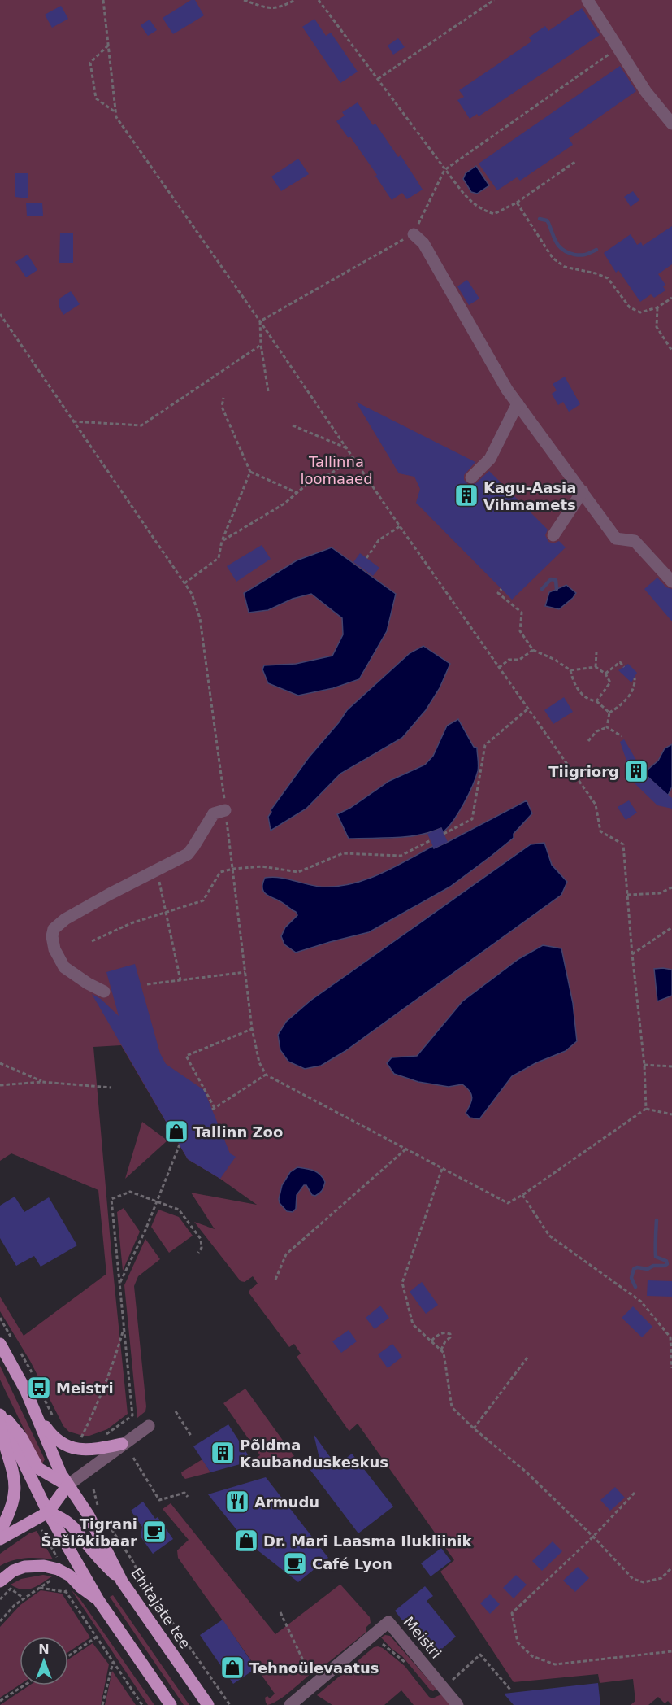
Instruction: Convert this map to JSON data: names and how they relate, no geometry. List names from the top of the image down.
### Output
{
  "streets": {
    "main road": ["Ehitajate tee"],
    "street": ["Meistri"]
  },
  "parks": ["Tallinna loomaaed"],
  "places": {
    "building": ["Kagu-Aasia Vihmamets", "Tiigriorg", "Põldma Kaubanduskeskus"],
    "shop": ["Tallinn Zoo", "Dr. Mari Laasma Ilukliinik", "Tehnoülevaatus"],
    "bus stop": ["Meistri"],
    "restaurant": ["Armudu"],
    "cafe": ["Tigrani Šašlõkibaar", "Café Lyon"]
  },
  "north": "top"
}
